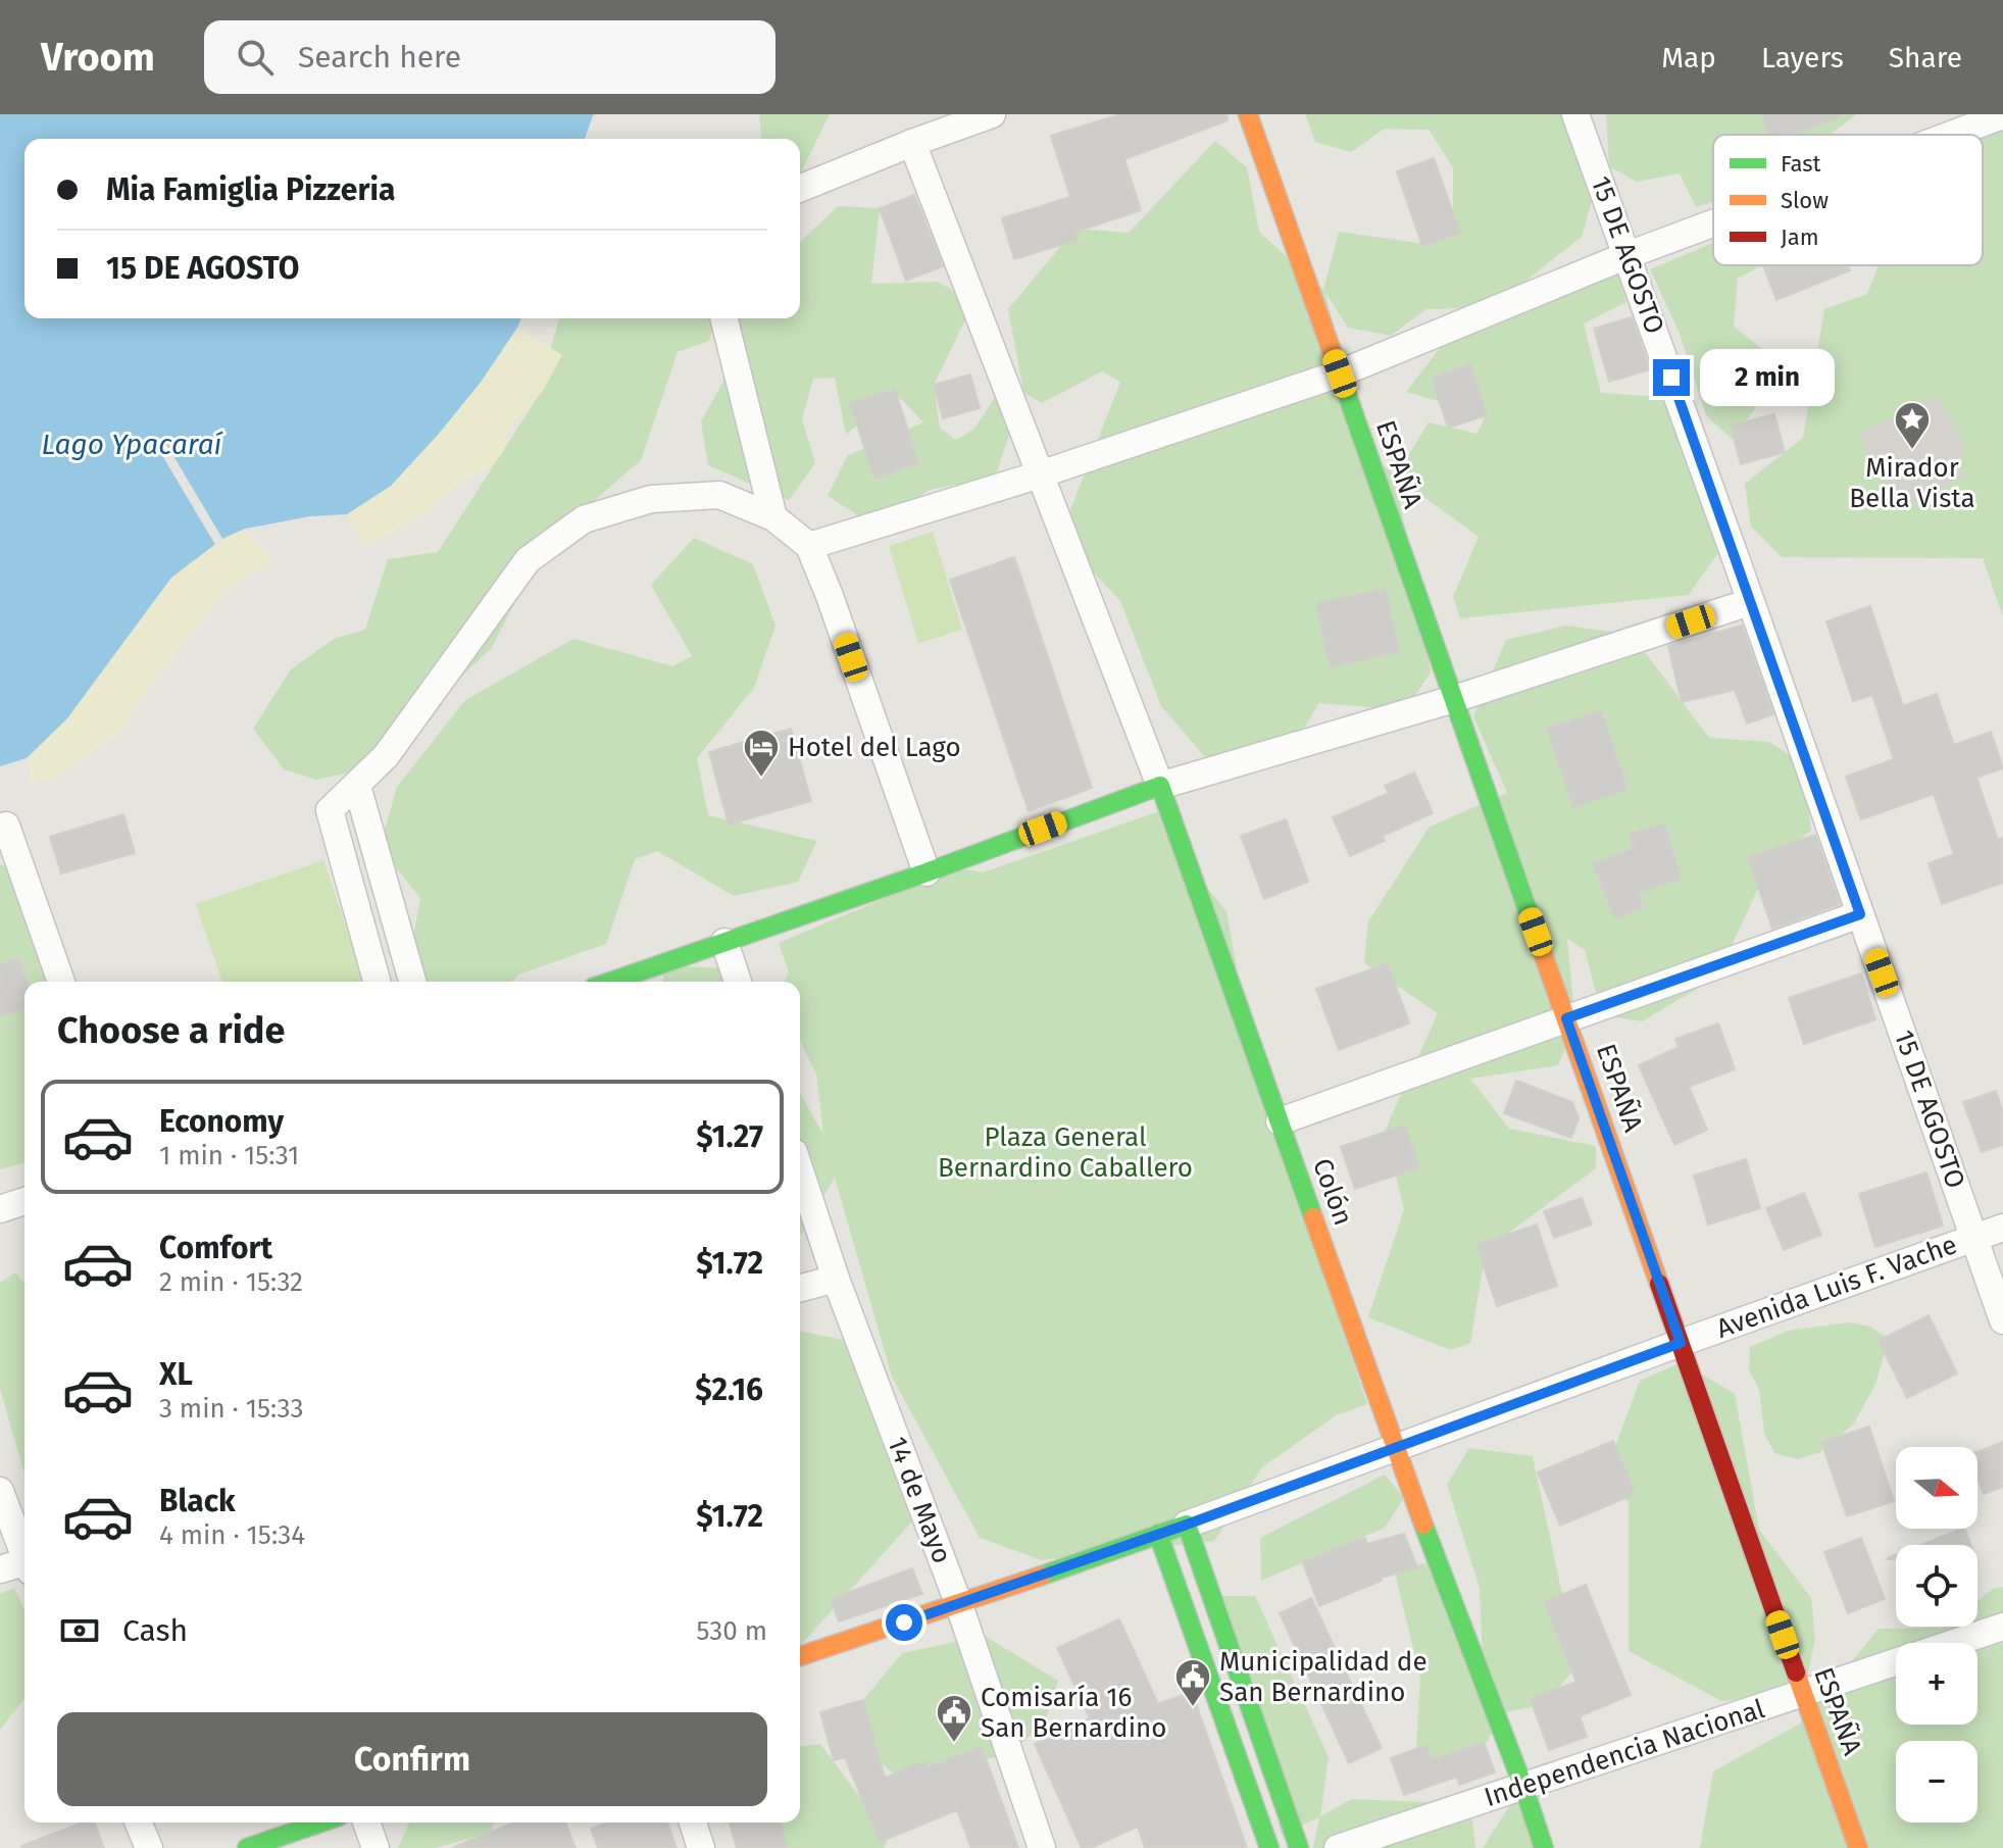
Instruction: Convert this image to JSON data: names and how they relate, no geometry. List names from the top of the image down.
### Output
{
  "streets": {
    "street": [
      "15 DE AGOSTO",
      "ESPAÑA",
      "Colón",
      "Avenida Luis F. Vache",
      "14 de Mayo",
      "Independencia Nacional"
    ]
  },
  "crossings": [
    ["15 DE AGOSTO", "Avenida Luis F. Vache"],
    ["ESPAÑA", "Avenida Luis F. Vache"],
    ["ESPAÑA", "Independencia Nacional"],
    ["Colón", "Avenida Luis F. Vache"],
    ["Colón", "Independencia Nacional"],
    ["Avenida Luis F. Vache", "14 de Mayo"]
  ],
  "water": ["Lago Ypacaraí"],
  "parks": ["Plaza General Bernardino Caballero"],
  "places": {
    "place": ["Mirador Bella Vista"],
    "hotel": ["Hotel del Lago"],
    "public building": ["Municipalidad de San Bernardino", "Comisaría 16 San Bernardino"]
  },
  "legend": ["Fast", "Slow", "Jam"],
  "north": "right",
  "page": {
    "header": "Vroom",
    "search": "Search here",
    "nav": ["Map", "Layers", "Share"],
    "banner": ["Mia Famiglia Pizzeria", "15 DE AGOSTO"],
    "bubble": "2 min",
    "heading": "Choose a ride",
    "list": [
      {
        "name": "Economy",
        "note": "1 min · 15:31",
        "value": "$1.27"
      },
      {
        "name": "Comfort",
        "note": "2 min · 15:32",
        "value": "$1.72"
      },
      {
        "name": "XL",
        "note": "3 min · 15:33",
        "value": "$2.16"
      },
      {
        "name": "Black",
        "note": "4 min · 15:34",
        "value": "$1.72"
      }
    ],
    "map_buttons": ["+", "−"],
    "pay": ["Cash", "530 m"],
    "buttons": "Confirm"
  }
}
